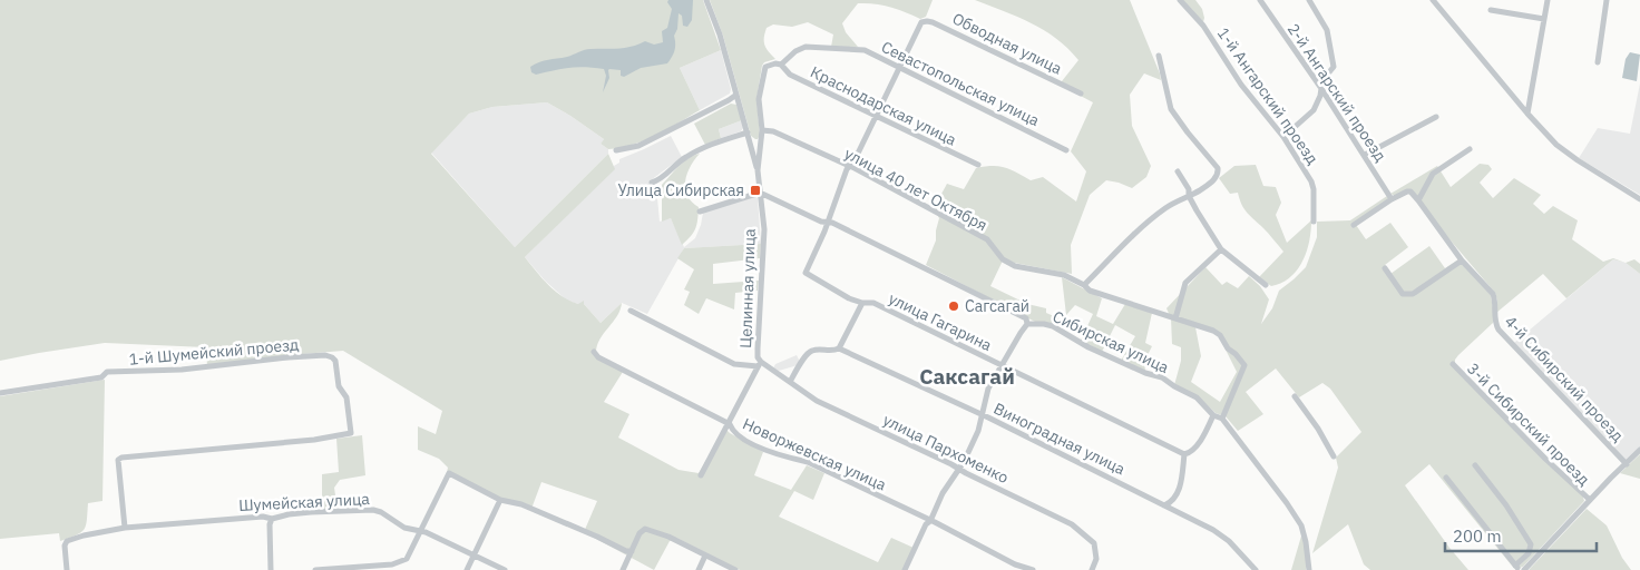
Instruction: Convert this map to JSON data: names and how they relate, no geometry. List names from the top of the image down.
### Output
{
  "streets": {
    "street": [
      "Обводная улица",
      "Севастопольская улица",
      "2-й Ангарский проезд",
      "1-й Ангарский проезд",
      "Краснодарская улица",
      "улица 40 лет Октября",
      "Целинная улица",
      "улица Гагарина",
      "Сибирская улица",
      "1-й Шумейский проезд",
      "4-й Сибирский проезд",
      "3-й Сибирский проезд",
      "Виноградная улица",
      "улица Пархоменко",
      "Новоржевская улица",
      "Шумейская улица"
    ]
  },
  "crossings": [
    ["Обводная улица", "Севастопольская улица"],
    ["Севастопольская улица", "Краснодарская улица"],
    ["Севастопольская улица", "Целинная улица"],
    ["Краснодарская улица", "Целинная улица"],
    ["улица 40 лет Октября", "Целинная улица"],
    ["улица 40 лет Октября", "Сибирская улица"],
    ["Целинная улица", "Сибирская улица"],
    ["Целинная улица", "улица Пархоменко"],
    ["улица Гагарина", "Сибирская улица"],
    ["1-й Шумейский проезд", "Шумейская улица"]
  ],
  "districts": ["Саксагай"],
  "places": {
    "transit": ["Улица Сибирская"],
    "other": ["Сагсагай"]
  },
  "scale_bar": "200 m"
}
